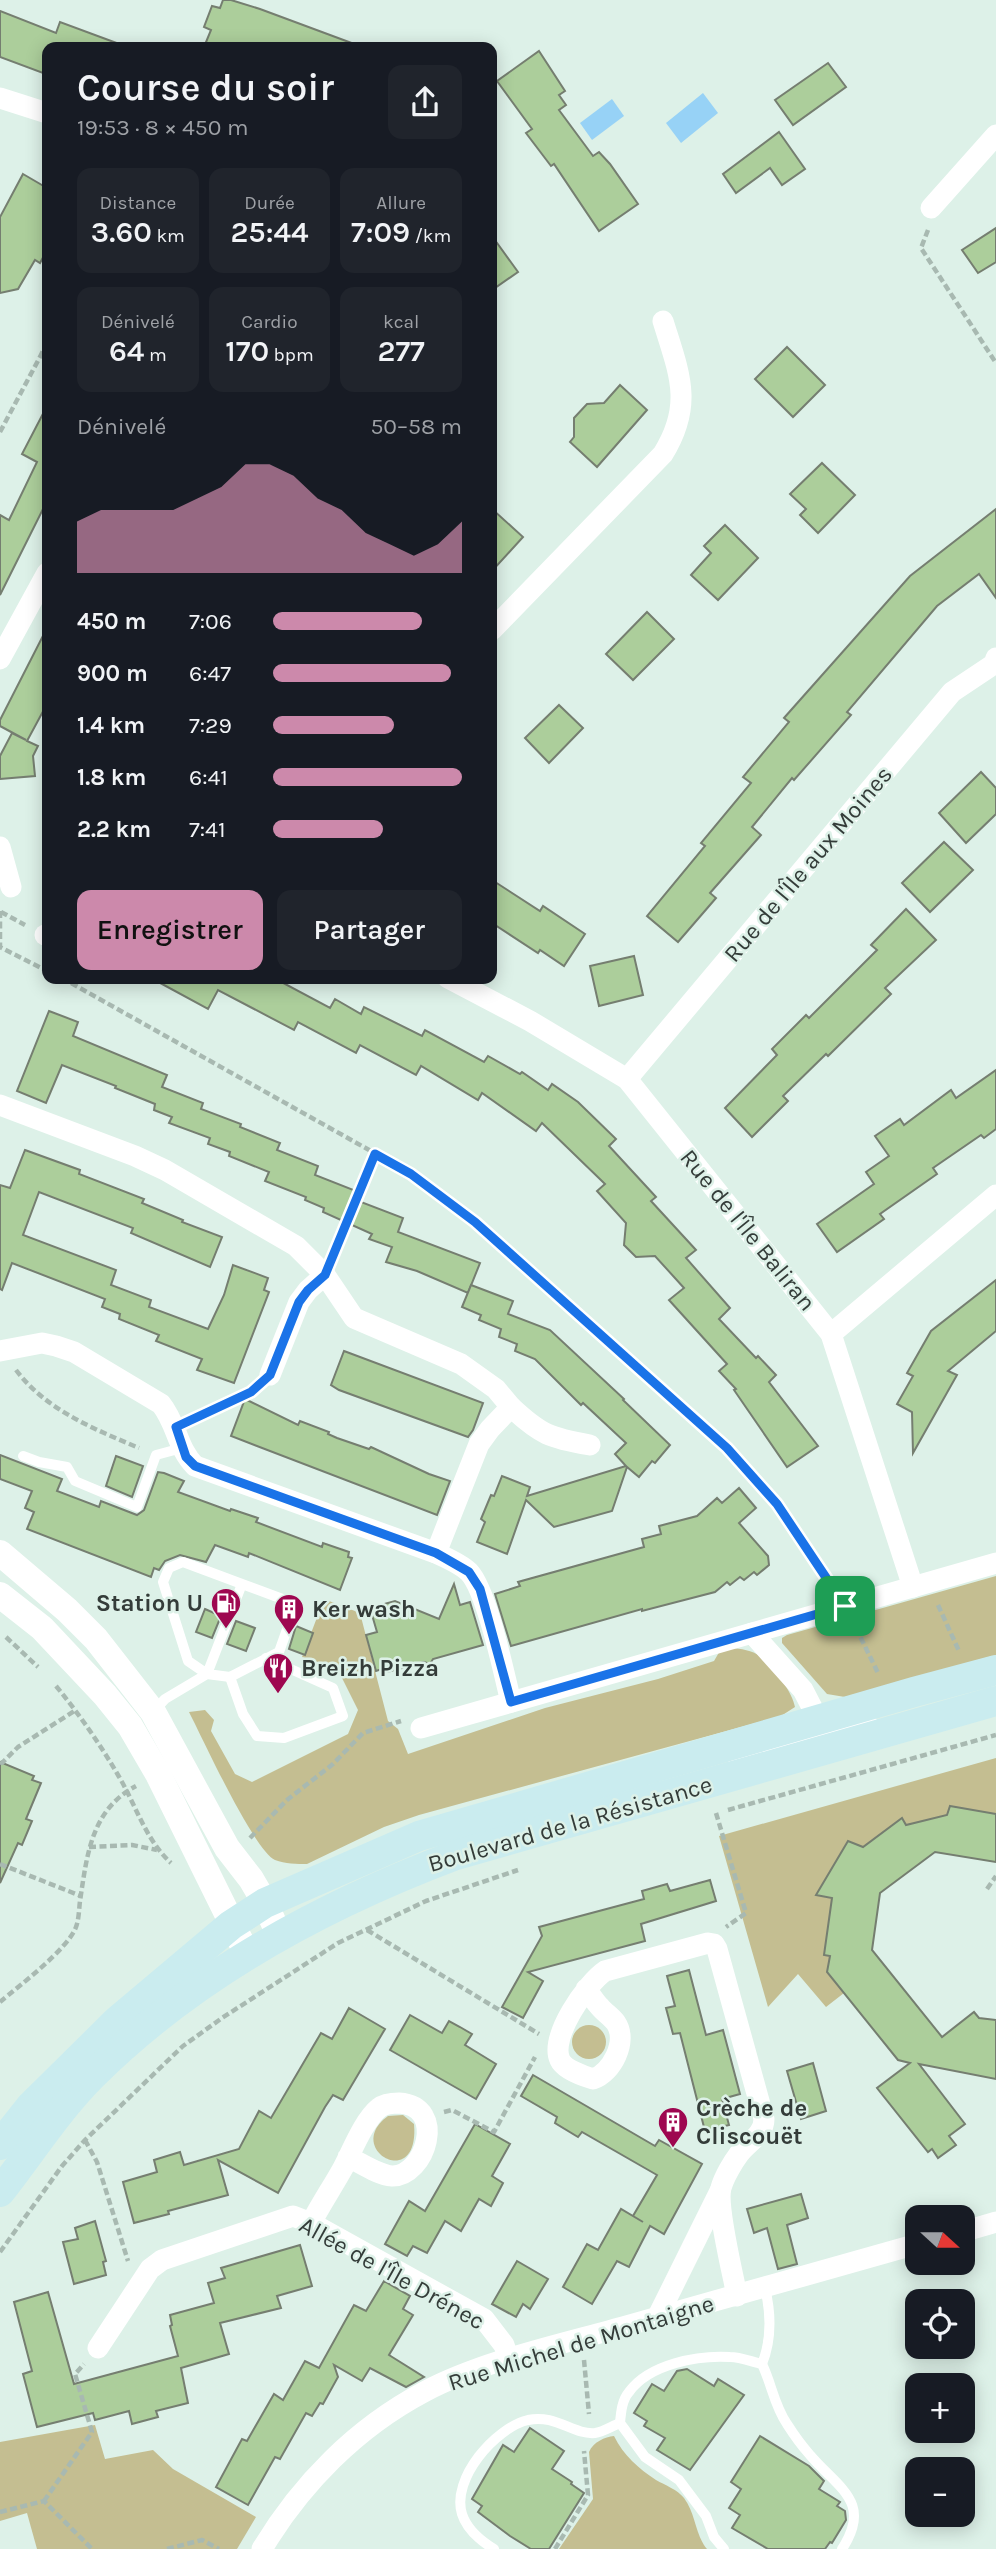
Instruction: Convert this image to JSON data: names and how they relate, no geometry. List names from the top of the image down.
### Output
{
  "streets": {
    "main road": ["Boulevard de la Résistance"],
    "street": [
      "Rue de l'Île aux Moines",
      "Rue de l'Île Baliran",
      "Allée de l'Île Drénec",
      "Rue Michel de Montaigne"
    ]
  },
  "crossings": [
    ["Rue de l'Île aux Moines", "Rue de l'Île Baliran"],
    ["Allée de l'Île Drénec", "Rue Michel de Montaigne"]
  ],
  "places": {
    "fuel station": ["Station U"],
    "building": ["Ker wash", "Crèche de Cliscouët"],
    "restaurant": ["Breizh Pizza"]
  },
  "north": "right",
  "page": {
    "heading": ["Course du soir", "19:53 · 8 × 450 m"],
    "stats": [
      ["Distance", "3.60 km"],
      ["Durée", "25:44"],
      ["Allure", "7:09 /km"],
      ["Dénivelé", "64 m"],
      ["Cardio", "170 bpm"],
      ["kcal", "277"]
    ],
    "chart": ["Dénivelé", "50–58 m"],
    "list": [
      {
        "name": "450 m",
        "note": "7:06"
      },
      {
        "name": "900 m",
        "note": "6:47"
      },
      {
        "name": "1.4 km",
        "note": "7:29"
      },
      {
        "name": "1.8 km",
        "note": "6:41"
      },
      {
        "name": "2.2 km",
        "note": "7:41"
      }
    ],
    "buttons": ["Enregistrer", "Partager"],
    "map_buttons": ["+", "−"]
  }
}
